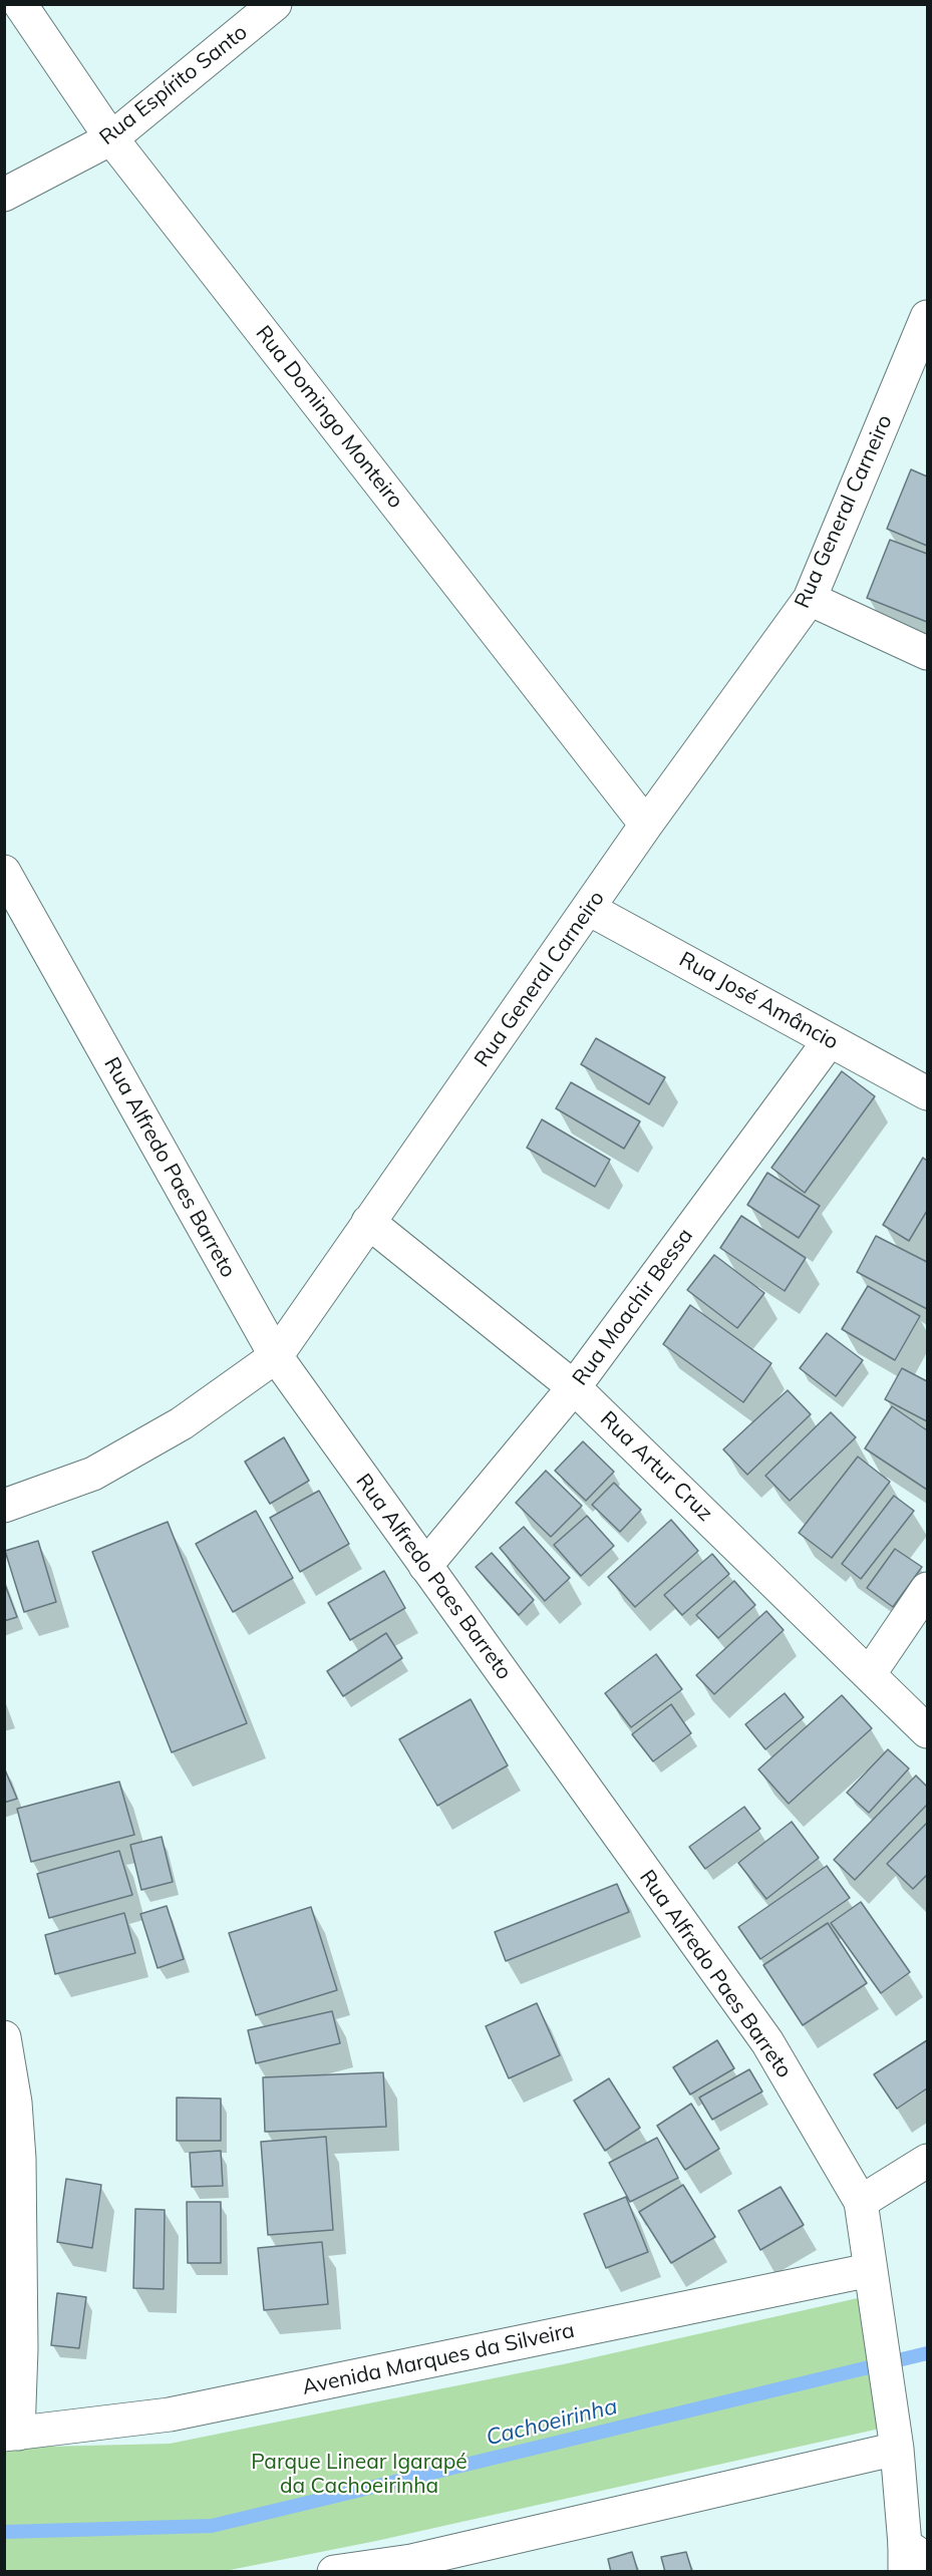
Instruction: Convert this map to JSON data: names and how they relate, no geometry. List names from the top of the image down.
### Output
{
  "streets": {
    "street": [
      "Rua Espírito Santo",
      "Rua Domingo Monteiro",
      "Rua General Carneiro",
      "Rua José Amâncio",
      "Rua Alfredo Paes Barreto",
      "Rua Moachir Bessa",
      "Rua Artur Cruz",
      "Avenida Marques da Silveira"
    ]
  },
  "crossings": [
    ["Rua Espírito Santo", "Rua Domingo Monteiro"],
    ["Rua Domingo Monteiro", "Rua General Carneiro"],
    ["Rua General Carneiro", "Rua José Amâncio"],
    ["Rua General Carneiro", "Rua Alfredo Paes Barreto"],
    ["Rua General Carneiro", "Rua Artur Cruz"],
    ["Rua José Amâncio", "Rua Moachir Bessa"],
    ["Rua Alfredo Paes Barreto", "Rua Moachir Bessa"],
    ["Rua Alfredo Paes Barreto", "Avenida Marques da Silveira"],
    ["Rua Moachir Bessa", "Rua Artur Cruz"]
  ],
  "water": ["Cachoeirinha"],
  "parks": ["Parque Linear Igarapé da Cachoeirinha"]
}
